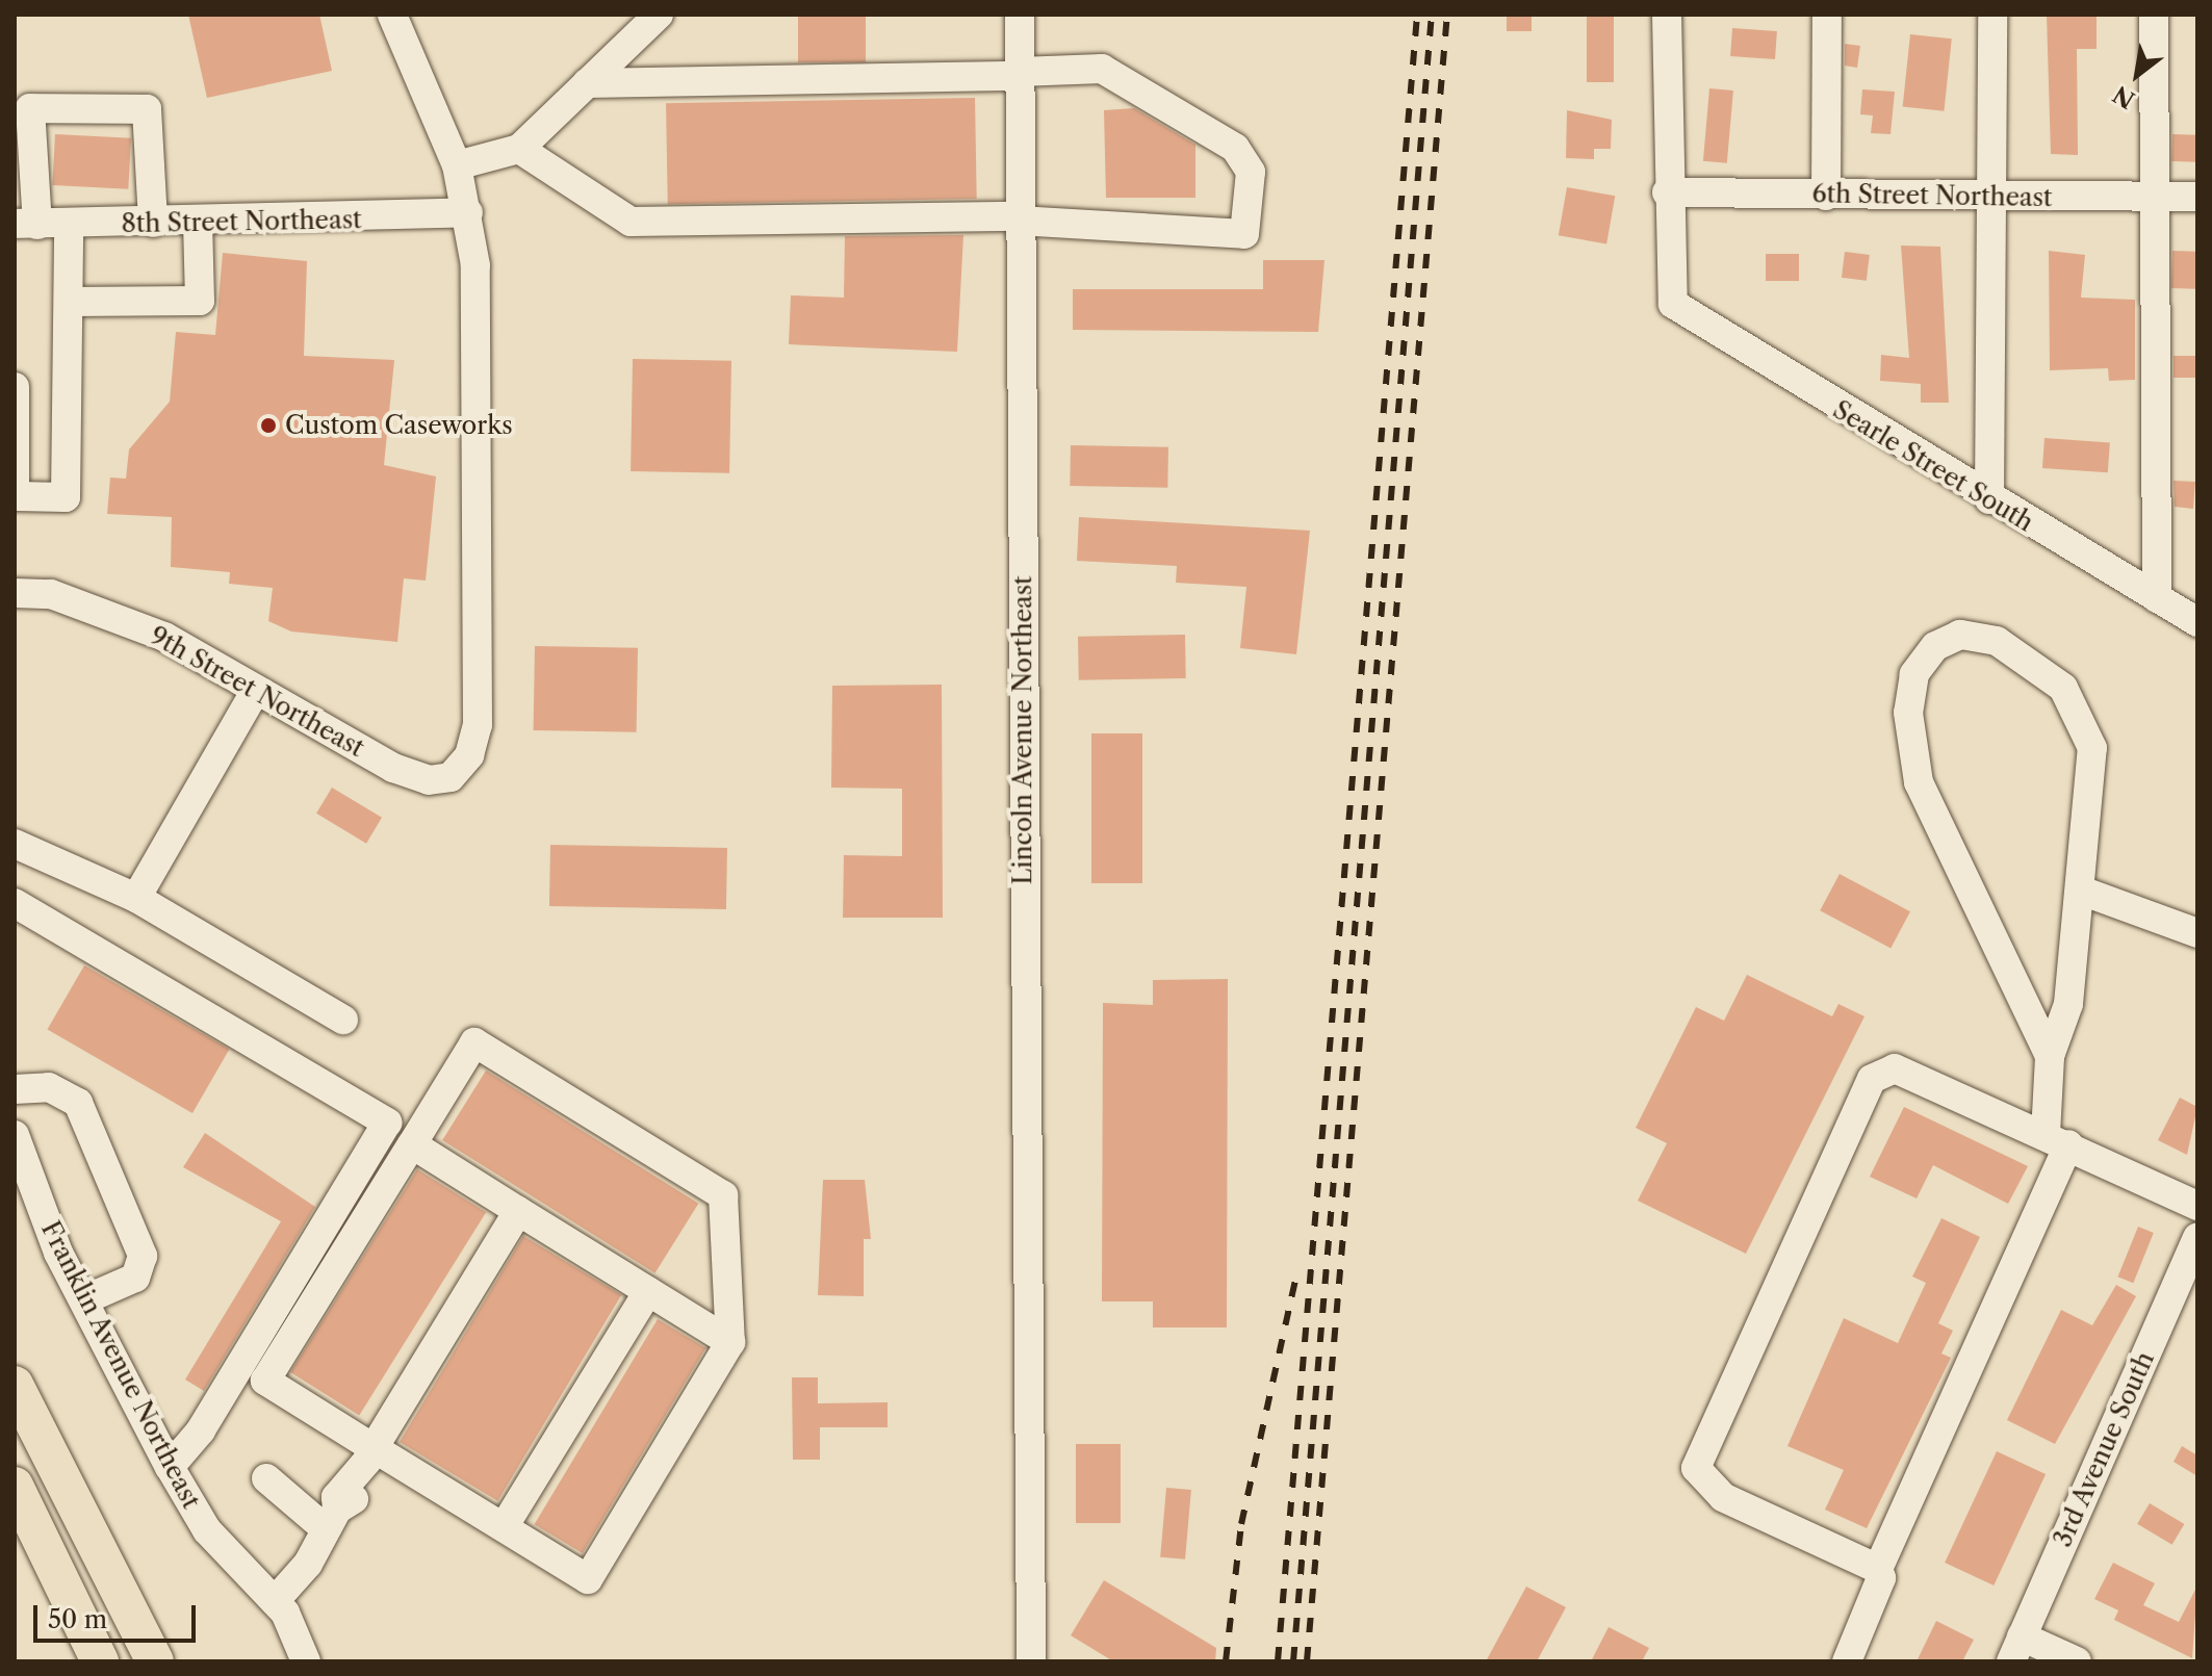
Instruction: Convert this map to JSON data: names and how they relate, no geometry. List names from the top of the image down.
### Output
{
  "streets": {
    "street": [
      "6th Street Northeast",
      "8th Street Northeast",
      "Searle Street South",
      "9th Street Northeast",
      "Lincoln Avenue Northeast",
      "Franklin Avenue Northeast",
      "3rd Avenue South"
    ]
  },
  "crossings": [
    ["6th Street Northeast", "Searle Street South"],
    ["8th Street Northeast", "9th Street Northeast"]
  ],
  "places": ["Custom Caseworks"],
  "scale_bar": "50 m",
  "north": "bottom left"
}
